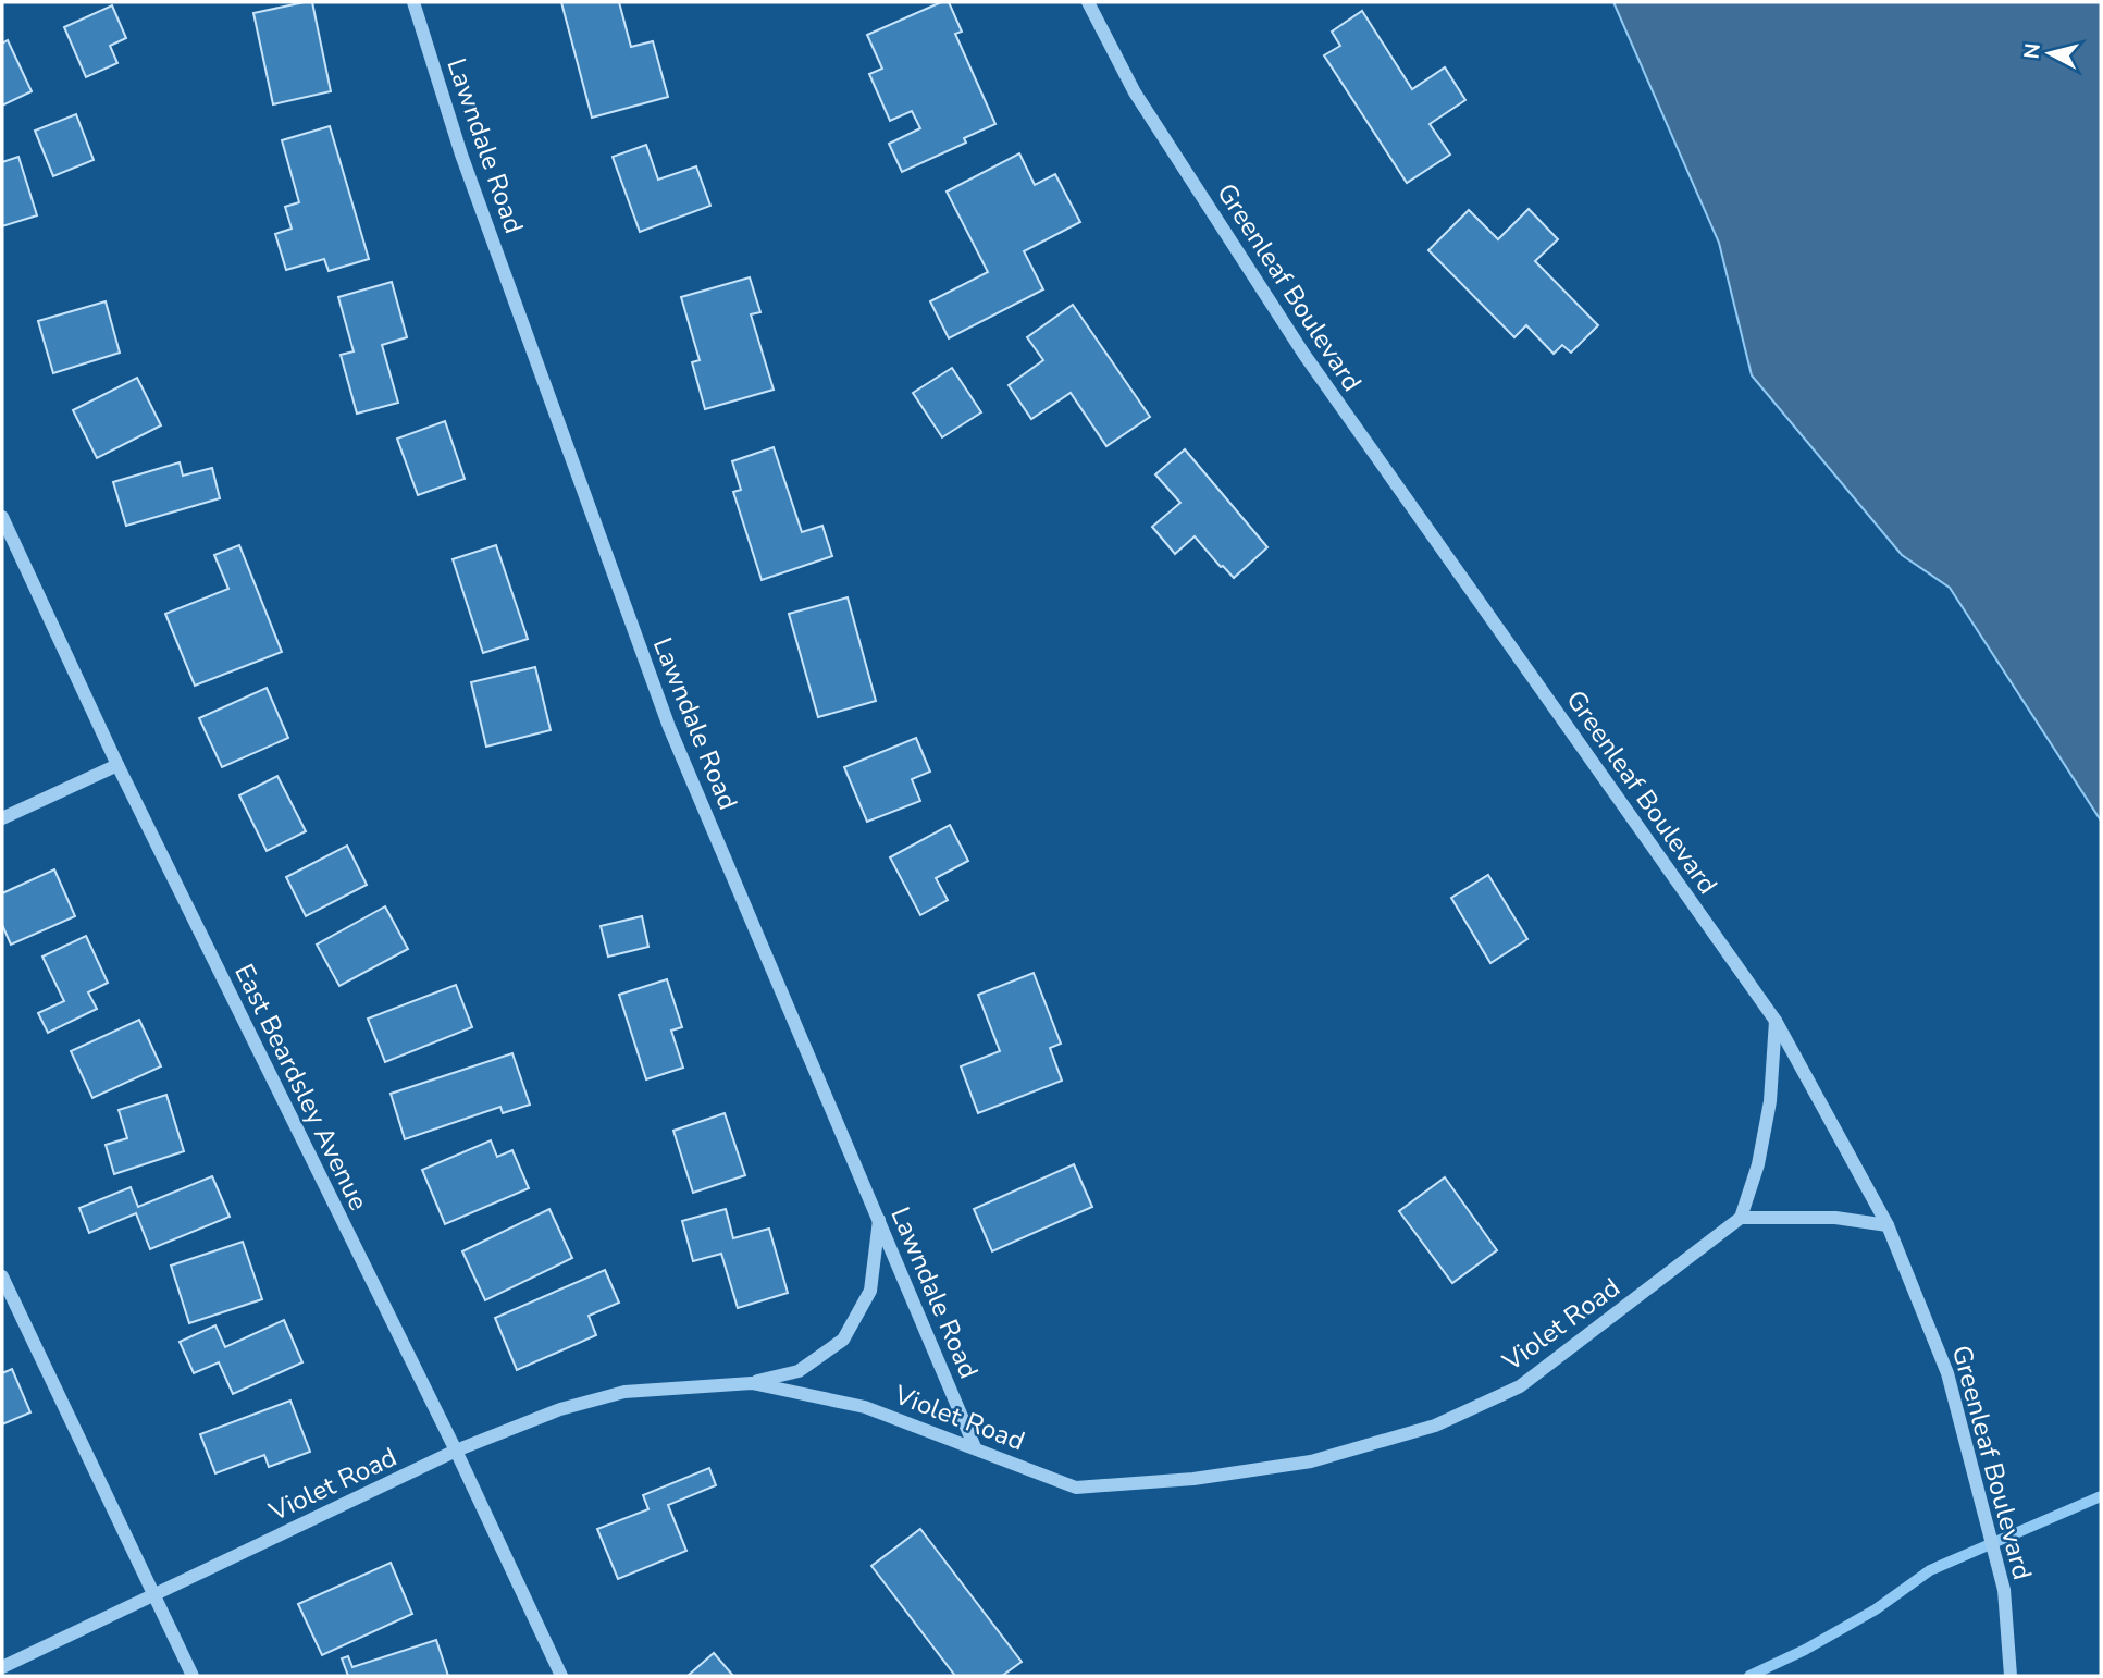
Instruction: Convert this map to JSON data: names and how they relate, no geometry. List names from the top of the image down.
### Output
{
  "streets": {
    "street": [
      "Lawndale Road",
      "Greenleaf Boulevard",
      "East Beardsley Avenue",
      "Violet Road"
    ]
  },
  "crossings": [
    ["Lawndale Road", "Violet Road"],
    ["East Beardsley Avenue", "Violet Road"]
  ],
  "north": "left"
}
